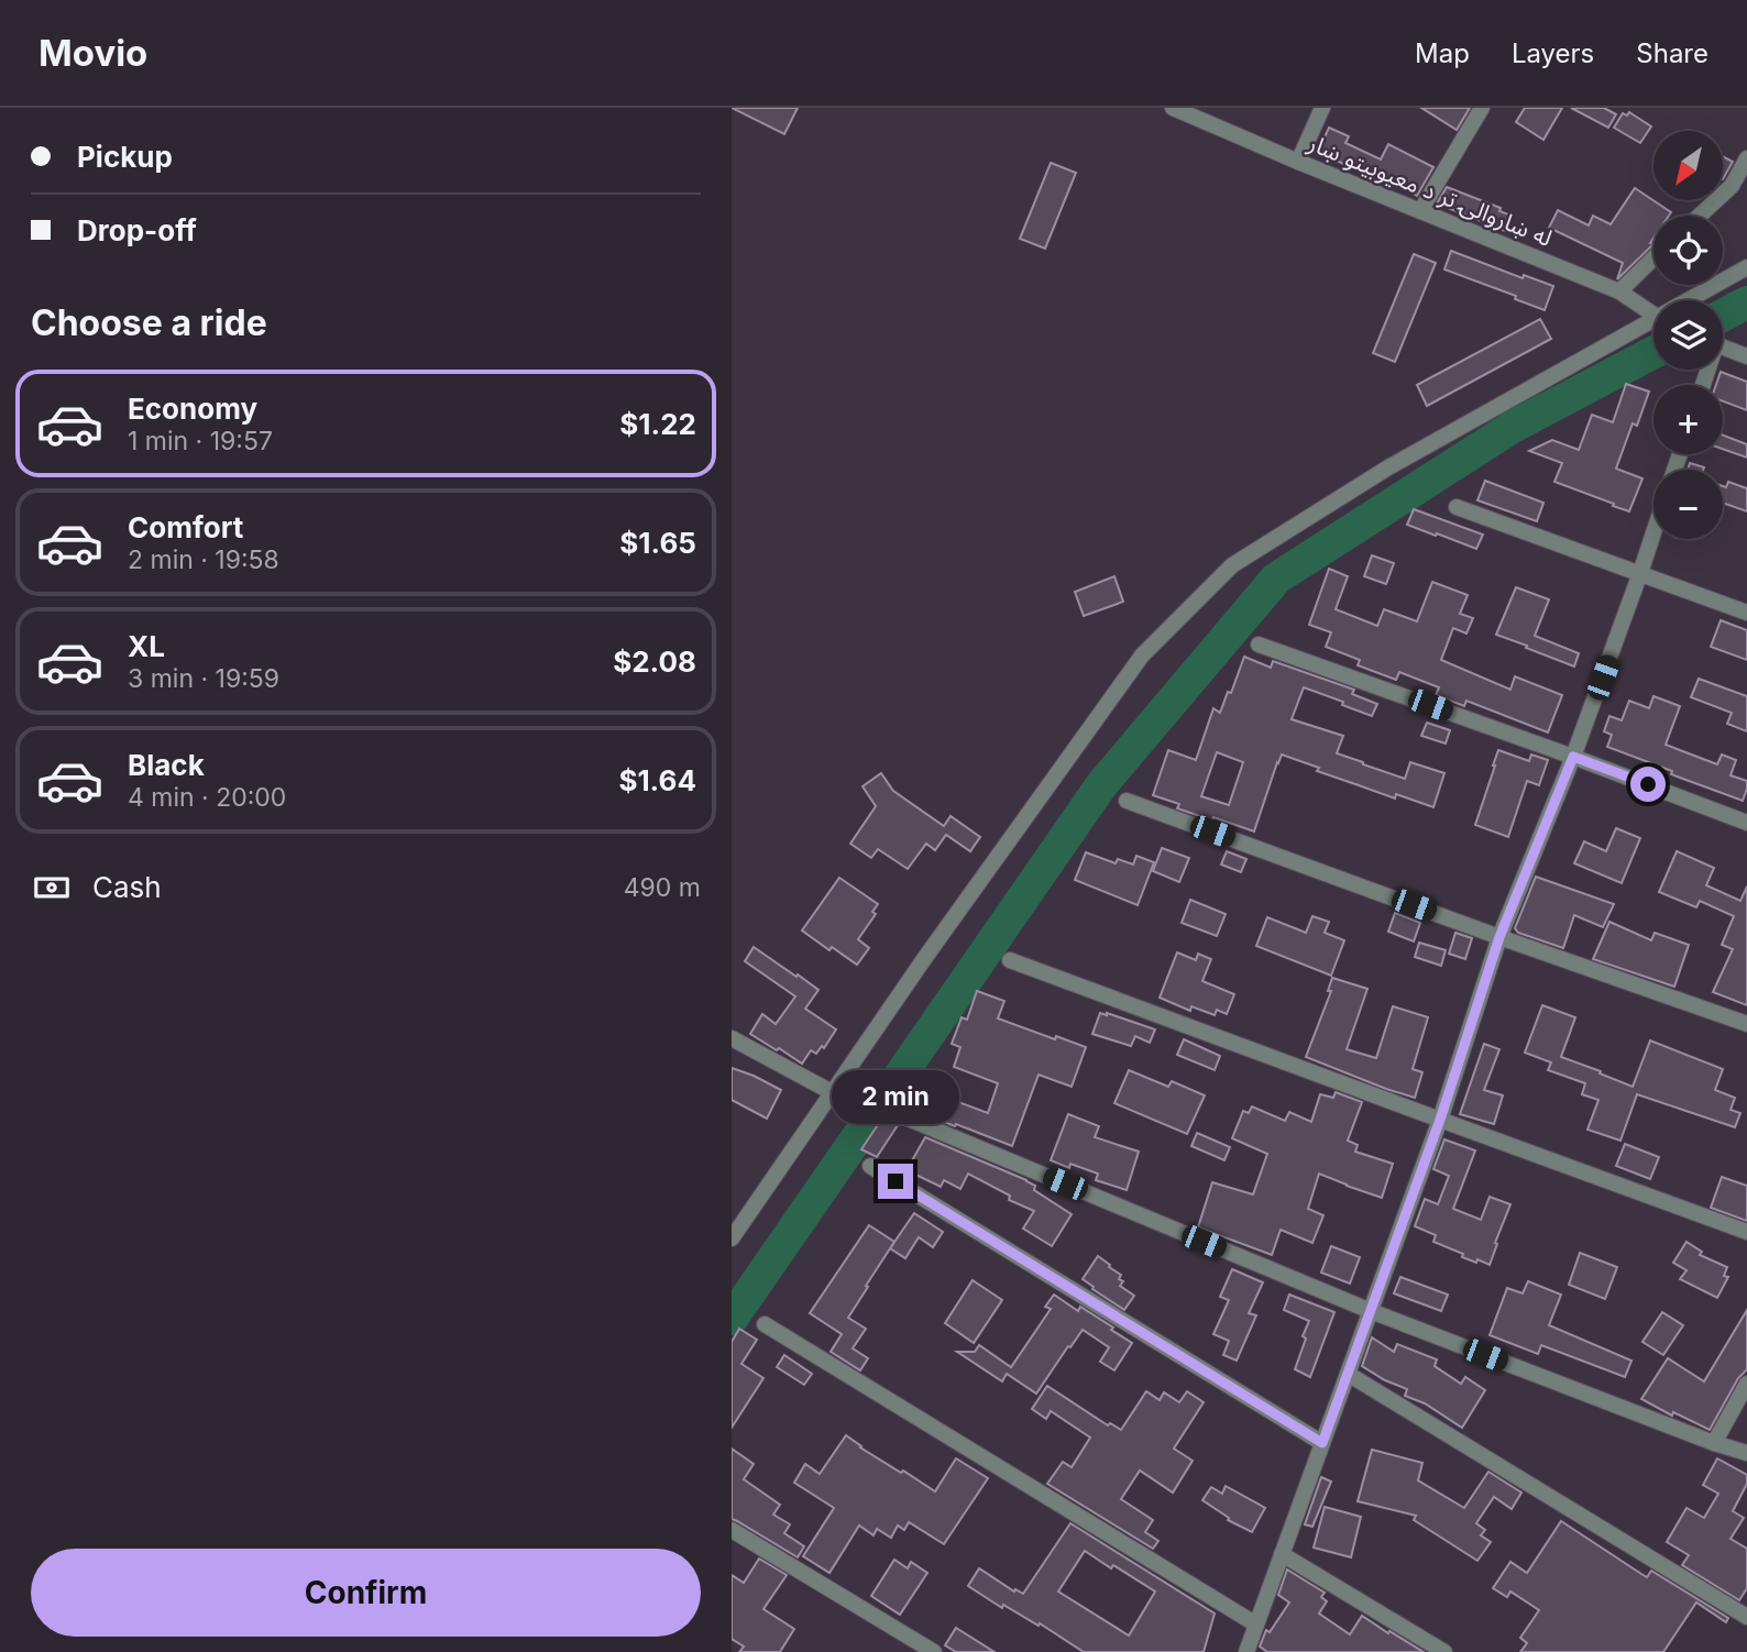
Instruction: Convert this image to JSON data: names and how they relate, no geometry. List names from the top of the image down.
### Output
{
  "streets": {
    "street": ["له ښاروالۍ تر د معیوبیتو ښار"]
  },
  "north": "bottom left",
  "page": {
    "header": "Movio",
    "nav": ["Map", "Layers", "Share"],
    "banner": ["Pickup", "Drop-off"],
    "map_buttons": ["+", "−"],
    "heading": "Choose a ride",
    "list": [
      {
        "name": "Economy",
        "note": "1 min · 19:57",
        "value": "$1.22"
      },
      {
        "name": "Comfort",
        "note": "2 min · 19:58",
        "value": "$1.65"
      },
      {
        "name": "XL",
        "note": "3 min · 19:59",
        "value": "$2.08"
      },
      {
        "name": "Black",
        "note": "4 min · 20:00",
        "value": "$1.64"
      }
    ],
    "pay": ["Cash", "490 m"],
    "bubble": "2 min",
    "buttons": "Confirm"
  }
}
